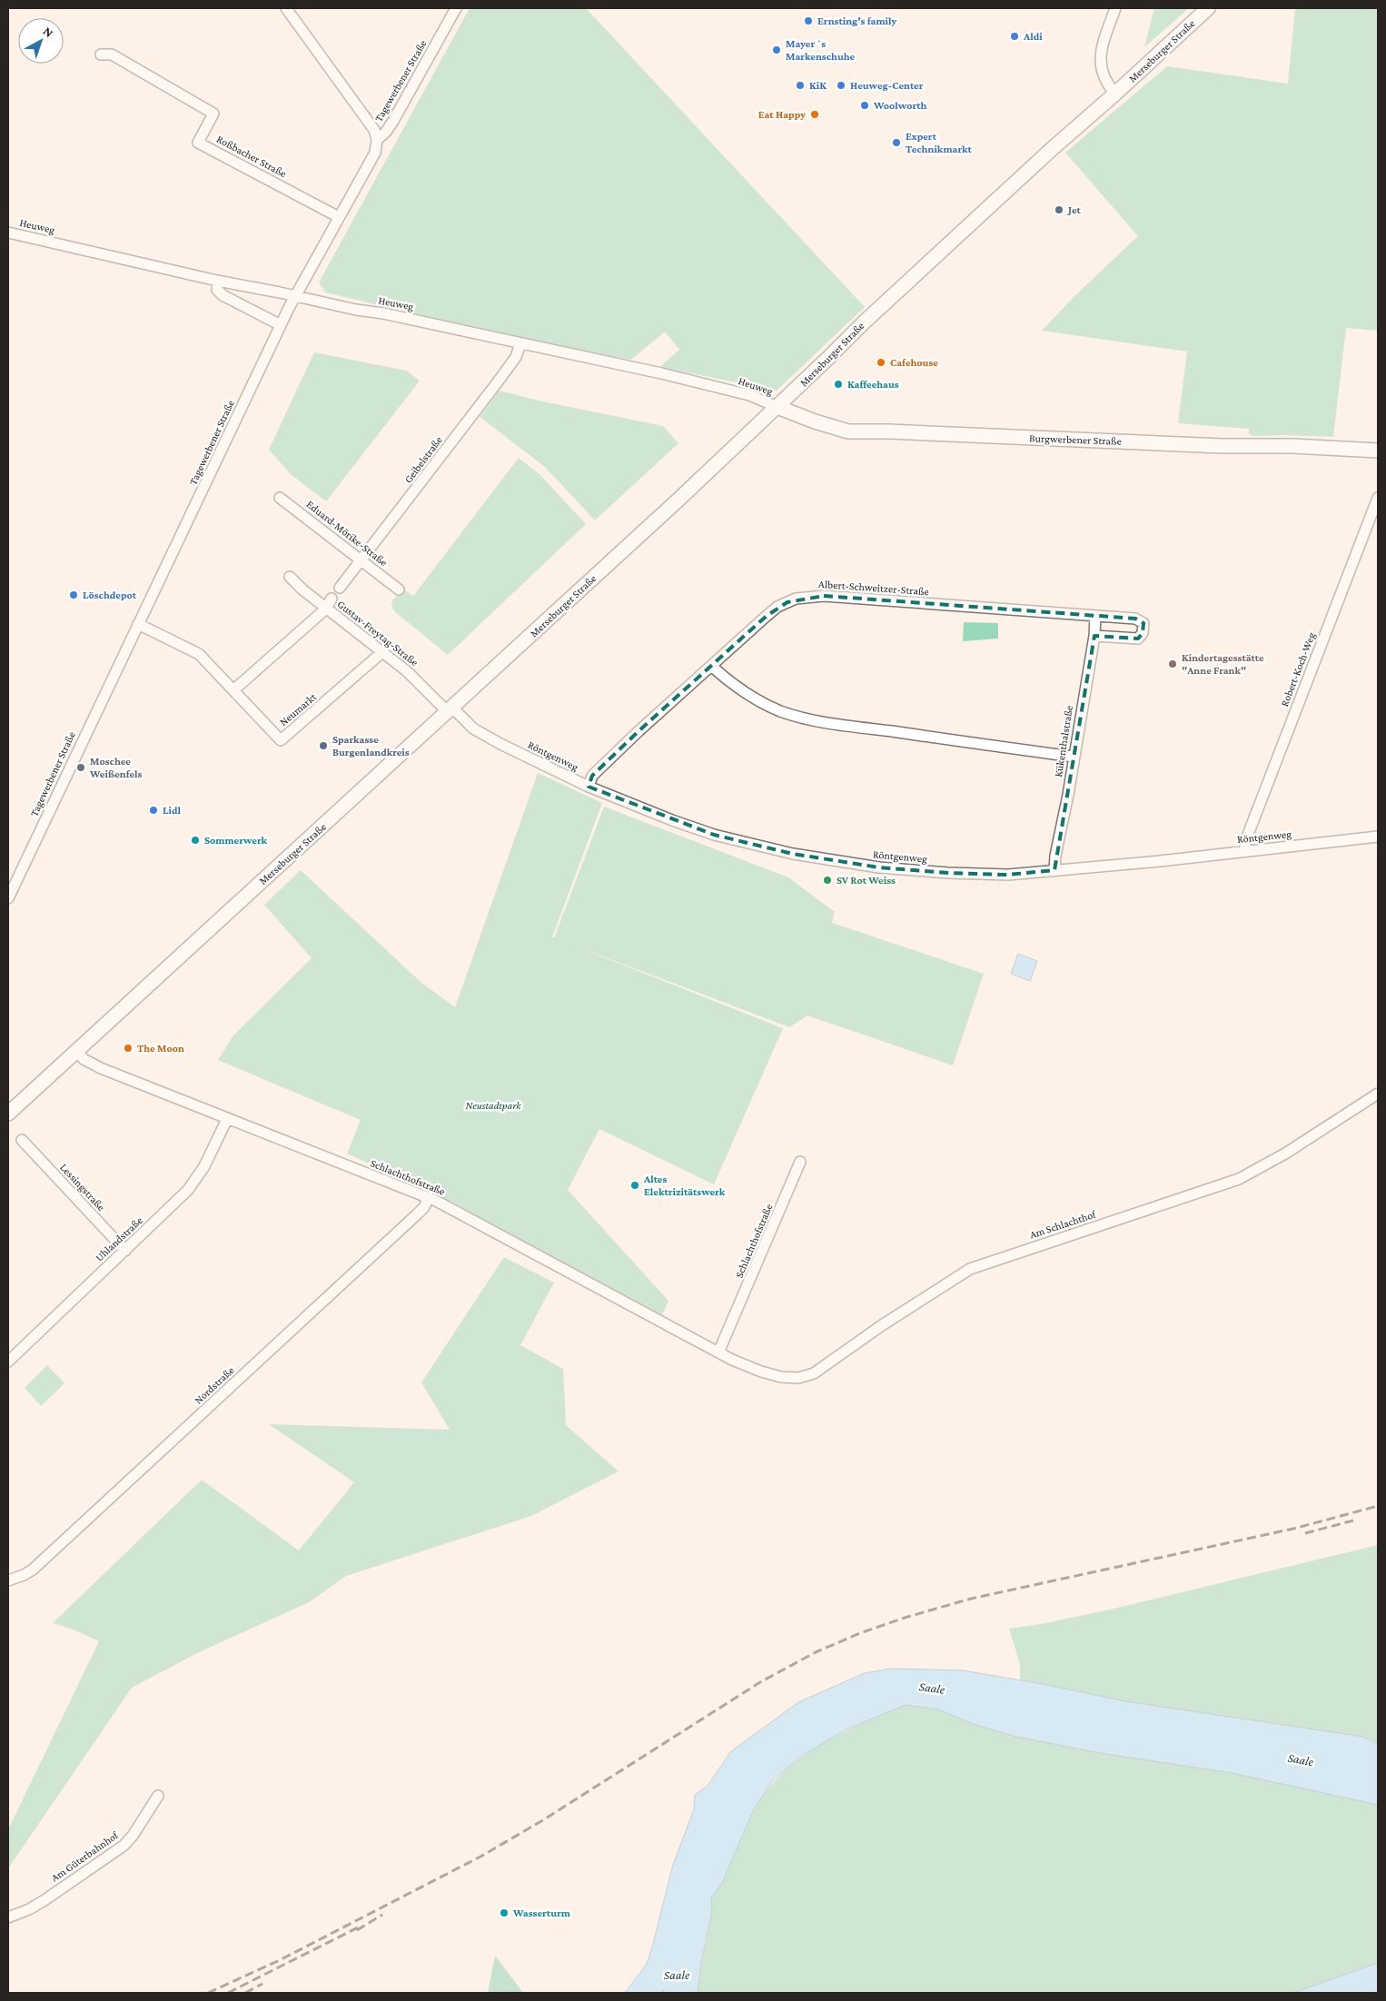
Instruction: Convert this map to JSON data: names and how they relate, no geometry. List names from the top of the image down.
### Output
{
  "streets": {
    "main road": ["Merseburger Straße", "Burgwerbener Straße"],
    "street": [
      "Tagewerbener Straße",
      "Roßbacher Straße",
      "Heuweg",
      "Geibelstraße",
      "Eduard-Mörike-Straße",
      "Albert-Schweitzer-Straße",
      "Gustav-Freytag-Straße",
      "Robert-Koch-Weg",
      "Neumarkt",
      "Kükenthalstraße",
      "Röntgenweg",
      "Schlachthofstraße",
      "Lessingstraße",
      "Am Schlachthof",
      "Uhlandstraße",
      "Nordstraße",
      "Am Güterbahnhof"
    ]
  },
  "crossings": [
    ["Merseburger Straße", "Heuweg"],
    ["Merseburger Straße", "Burgwerbener Straße"],
    ["Merseburger Straße", "Gustav-Freytag-Straße"],
    ["Merseburger Straße", "Röntgenweg"],
    ["Merseburger Straße", "Schlachthofstraße"],
    ["Tagewerbener Straße", "Roßbacher Straße"],
    ["Tagewerbener Straße", "Heuweg"],
    ["Tagewerbener Straße", "Neumarkt"],
    ["Heuweg", "Burgwerbener Straße"],
    ["Heuweg", "Geibelstraße"],
    ["Geibelstraße", "Eduard-Mörike-Straße"],
    ["Albert-Schweitzer-Straße", "Kükenthalstraße"],
    ["Albert-Schweitzer-Straße", "Röntgenweg"],
    ["Gustav-Freytag-Straße", "Neumarkt"],
    ["Gustav-Freytag-Straße", "Röntgenweg"],
    ["Robert-Koch-Weg", "Röntgenweg"],
    ["Kükenthalstraße", "Röntgenweg"],
    ["Schlachthofstraße", "Am Schlachthof"],
    ["Schlachthofstraße", "Uhlandstraße"],
    ["Schlachthofstraße", "Nordstraße"],
    ["Lessingstraße", "Uhlandstraße"]
  ],
  "water": ["Saale"],
  "parks": ["Neustadtpark"],
  "places": [
    "Ernsting's family",
    "Aldi",
    "Mayer´s Markenschuhe",
    "KiK",
    "Heuweg-Center",
    "Woolworth",
    "Eat Happy",
    "Expert Technikmarkt",
    "Jet",
    "Cafehouse",
    "Kaffeehaus",
    "Löschdepot",
    "Kindertagesstätte \"Anne Frank\"",
    "Sparkasse Burgenlandkreis",
    "Moschee Weißenfels",
    "Lidl",
    "Sommerwerk",
    "SV Rot Weiss",
    "The Moon",
    "Altes Elektrizitätswerk",
    "Wasserturm"
  ],
  "north": "top right"
}
